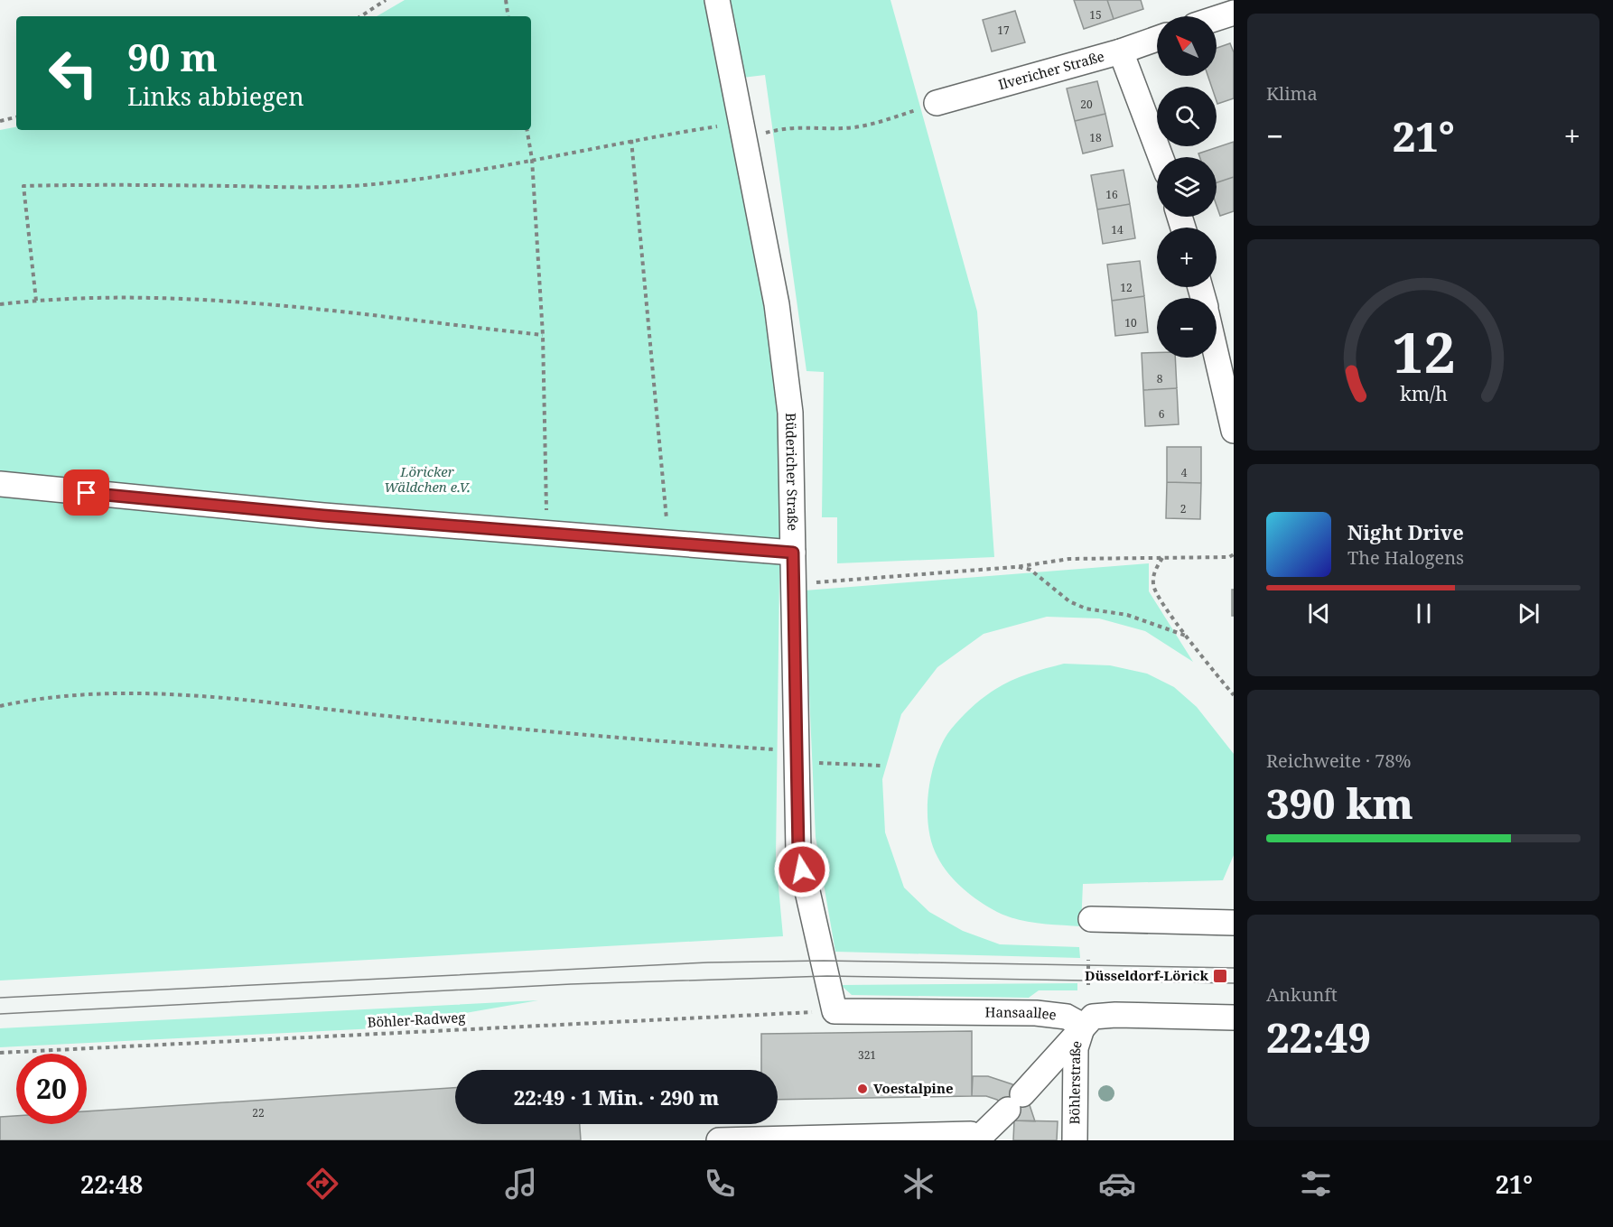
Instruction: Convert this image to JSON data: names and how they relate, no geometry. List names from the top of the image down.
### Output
{
  "streets": {
    "street": [
      "Ilvericher Straße",
      "Büdericher Straße",
      "Hansaallee",
      "Böhlerstraße"
    ],
    "path": ["Böhler-Radweg"]
  },
  "crossings": [
    ["Büdericher Straße", "Hansaallee"],
    ["Büdericher Straße", "Böhler-Radweg"],
    ["Hansaallee", "Böhler-Radweg"],
    ["Hansaallee", "Böhlerstraße"]
  ],
  "parks": ["Löricker Wäldchen e.V."],
  "places": {
    "transit": ["Düsseldorf-Lörick"],
    "other": ["Voestalpine"]
  },
  "house_numbers": [
    "15",
    "17",
    "20",
    "18",
    "16",
    "14",
    "12",
    "10",
    "8",
    "6",
    "4",
    "2",
    "321",
    "22"
  ],
  "north": "top left",
  "page": {
    "tile": [
      "Klima",
      ["Reichweite · 78%", "390 km"],
      ["Ankunft", "22:49"]
    ],
    "map_buttons": ["+", "−"],
    "turn": ["90 m", "Links abbiegen"],
    "heat": ["−", "21°", "+"],
    "song": ["Night Drive", "The Halogens"],
    "limit": "20",
    "trip": "22:49 · 1 Min. · 290 m",
    "tabs": ["22:48", "21°"],
    "gauge": ["12", "km/h"]
  }
}
